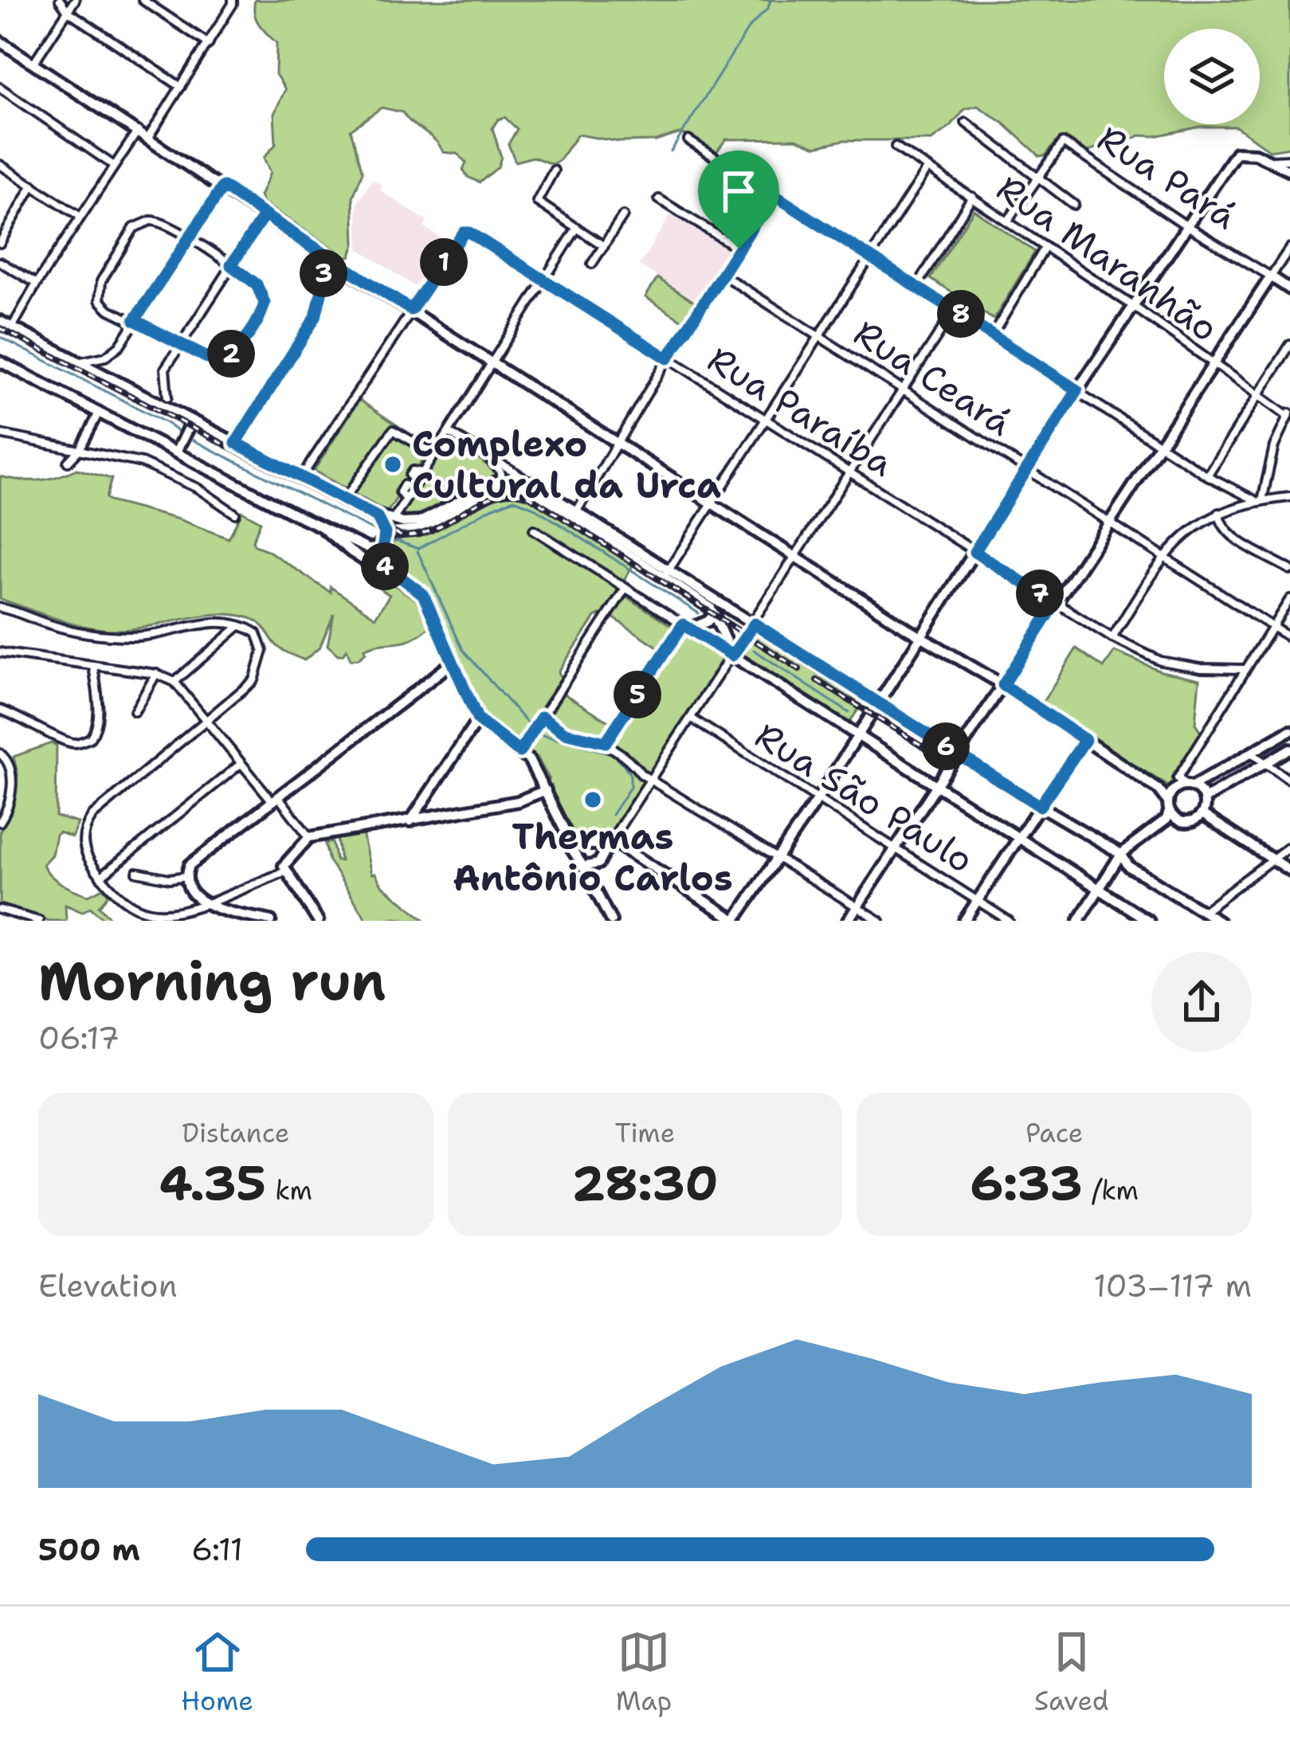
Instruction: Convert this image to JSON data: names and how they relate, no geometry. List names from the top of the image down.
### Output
{
  "streets": {
    "street": [
      "Rua Pará",
      "Rua Maranhão",
      "Rua Ceará",
      "Rua Paraíba",
      "Rua São Paulo"
    ]
  },
  "places": ["Complexo Cultural da Urca", "Thermas Antônio Carlos"],
  "page": {
    "pins": [
      "1",
      "3",
      "8",
      "2",
      "4",
      "7",
      "5",
      "6"
    ],
    "heading": ["Morning run", "06:17"],
    "stats": [
      ["Distance", "4.35 km"],
      ["Time", "28:30"],
      ["Pace", "6:33 /km"]
    ],
    "chart": ["Elevation", "103–117 m"],
    "list": [
      {
        "name": "500 m",
        "note": "6:11"
      }
    ],
    "tabs": ["Home", "Map", "Saved"]
  }
}
